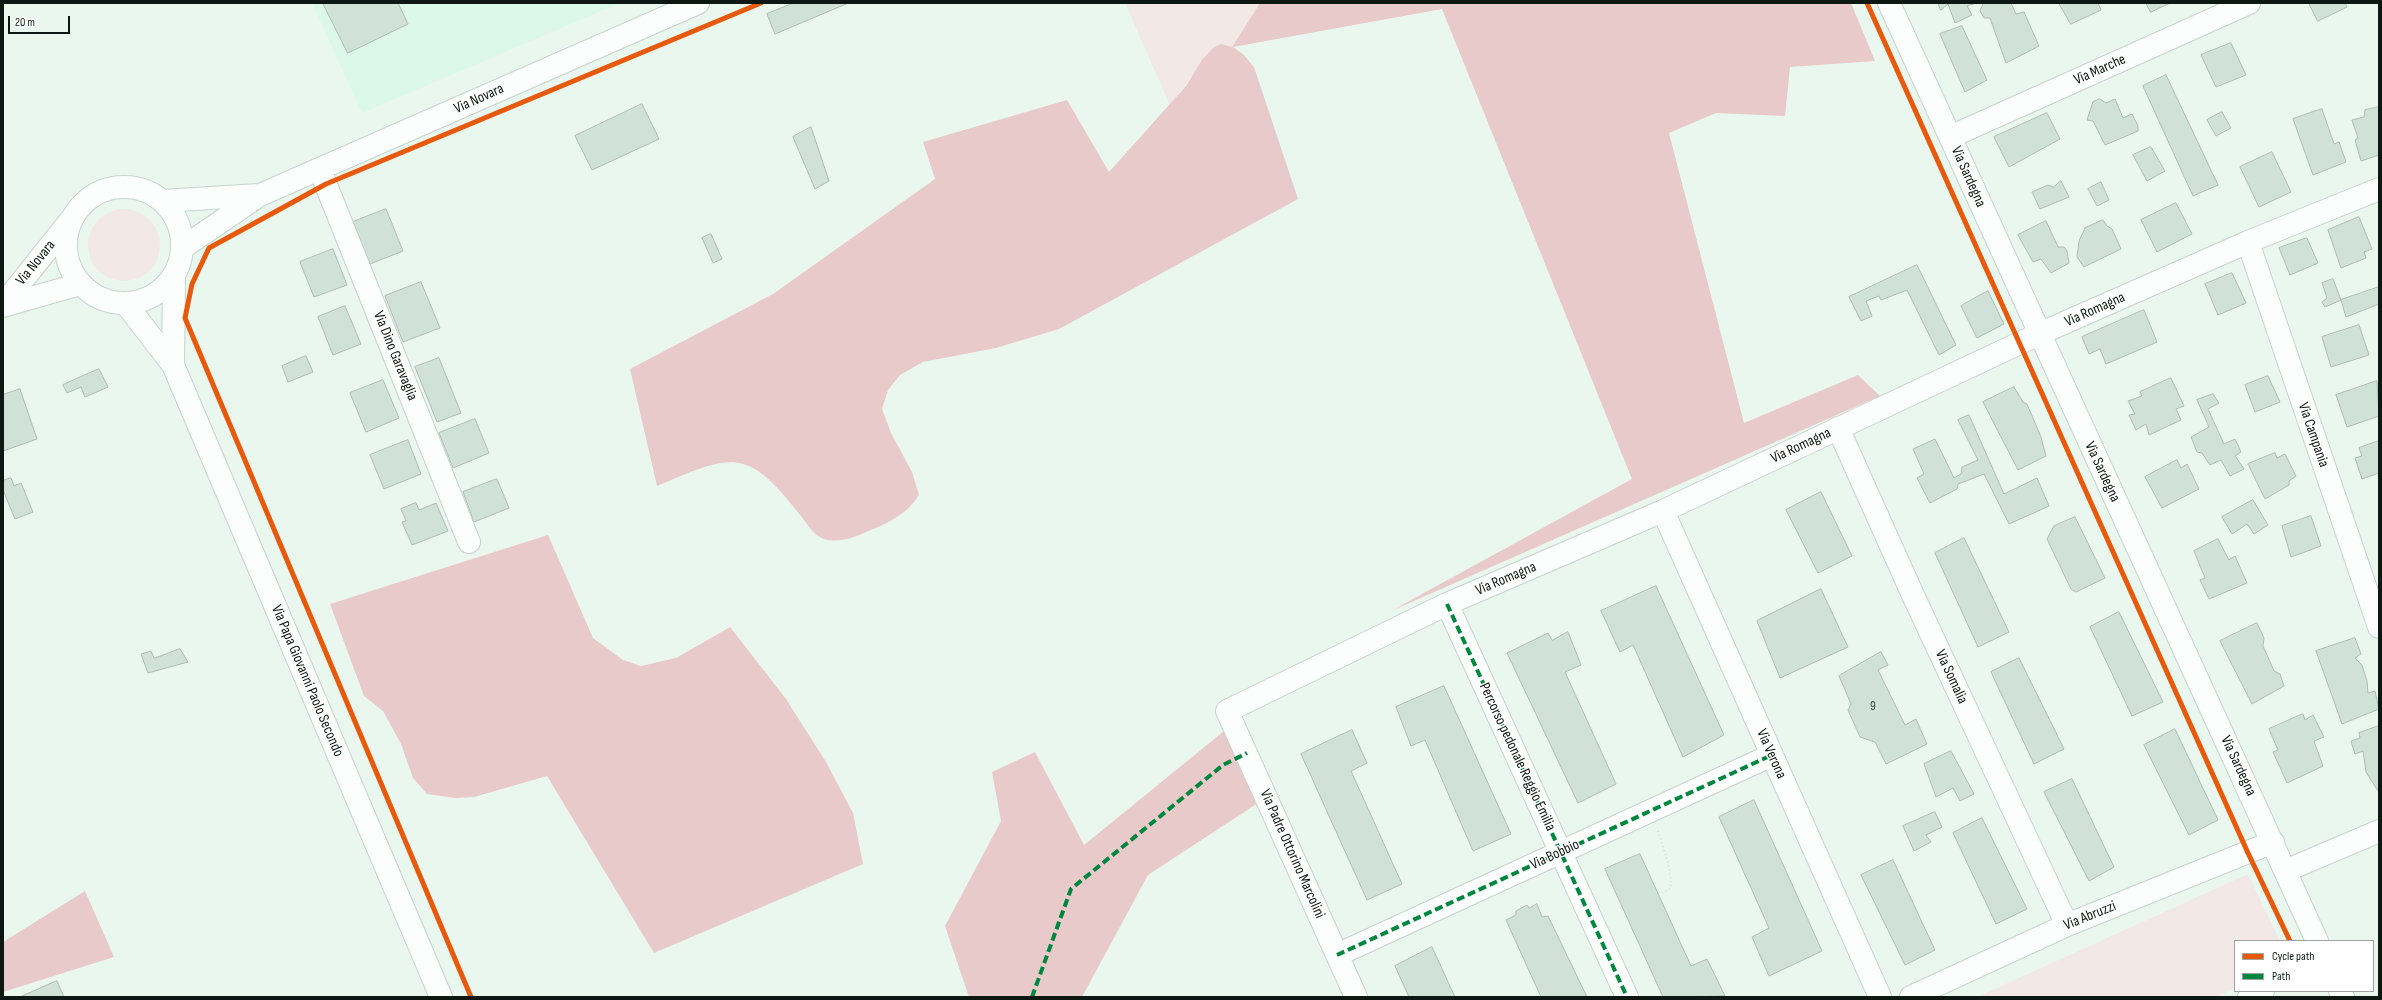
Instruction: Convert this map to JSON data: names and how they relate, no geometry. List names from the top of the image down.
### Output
{
  "streets": {
    "street": [
      "Via Marche",
      "Via Novara",
      "Via Sardegna",
      "Via Romagna",
      "Via Dino Garavaglia",
      "Via Campania",
      "Via Somalia",
      "Via Papa Giovanni Paolo Secondo",
      "Via Verona",
      "Percorso pedonale Reggio Emilia",
      "Via Padre Ottorino Marcolini",
      "Via Bobbio",
      "Via Abruzzi"
    ]
  },
  "crossings": [
    ["Via Marche", "Via Sardegna"],
    ["Via Novara", "Via Dino Garavaglia"],
    ["Via Sardegna", "Via Romagna"],
    ["Via Sardegna", "Via Abruzzi"],
    ["Via Romagna", "Via Campania"],
    ["Via Romagna", "Via Somalia"],
    ["Via Romagna", "Via Verona"],
    ["Via Romagna", "Percorso pedonale Reggio Emilia"],
    ["Via Romagna", "Via Padre Ottorino Marcolini"],
    ["Via Somalia", "Via Abruzzi"],
    ["Via Verona", "Via Bobbio"],
    ["Percorso pedonale Reggio Emilia", "Via Bobbio"],
    ["Via Padre Ottorino Marcolini", "Via Bobbio"]
  ],
  "house_numbers": ["9"],
  "legend": ["Cycle path", "Path"],
  "scale_bar": "20 m"
}
